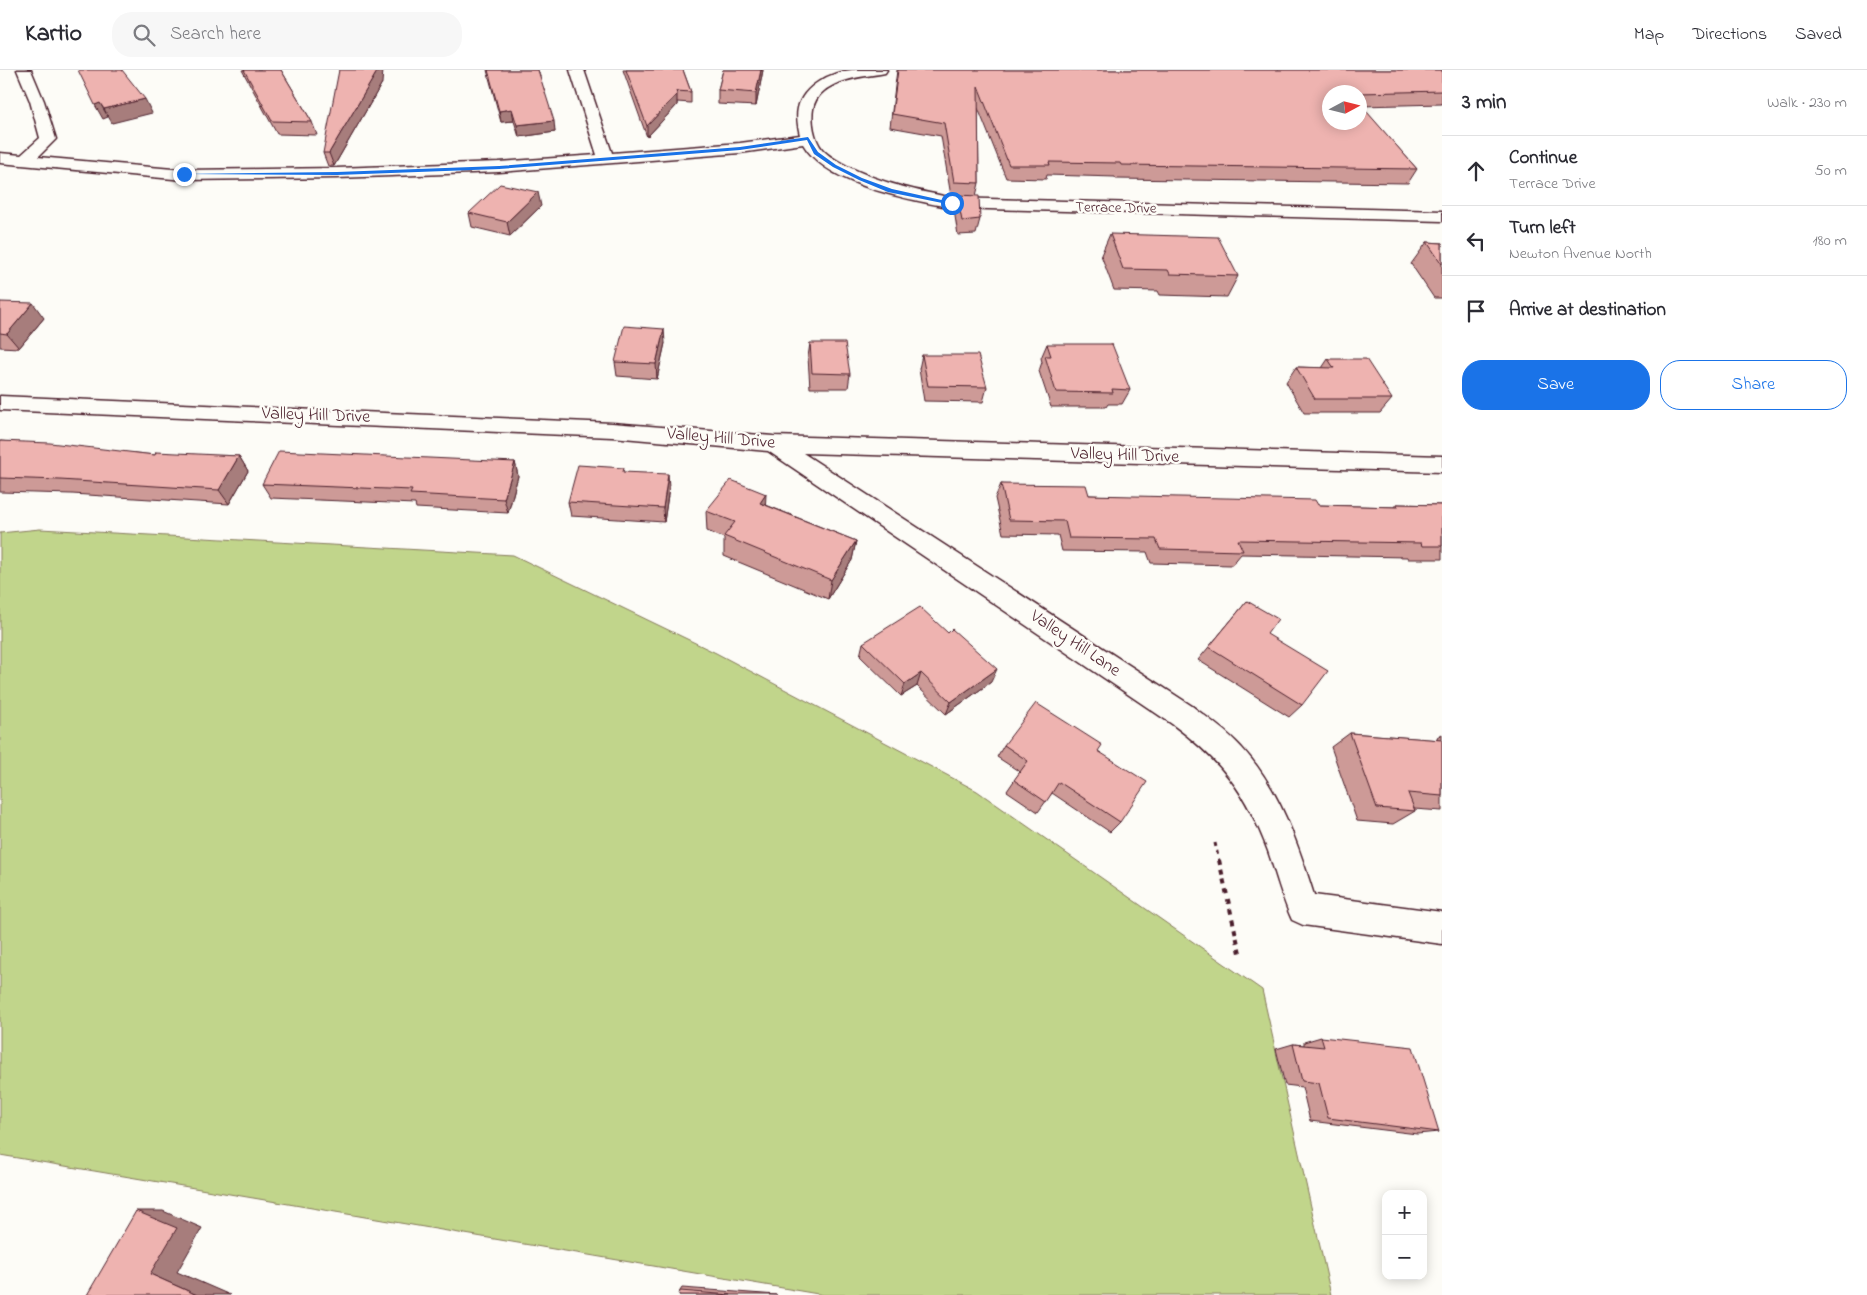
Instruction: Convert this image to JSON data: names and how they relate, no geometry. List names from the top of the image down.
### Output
{
  "streets": {
    "street": ["Terrace Drive", "Valley Hill Drive", "Valley Hill Lane"]
  },
  "crossings": [
    ["Valley Hill Drive", "Valley Hill Lane"]
  ],
  "north": "right",
  "page": {
    "header": "Kartio",
    "search": "Search here",
    "nav": ["Map", "Directions", "Saved"],
    "heading": ["3 min", "Walk · 230 m"],
    "list": [
      ["Continue", "Terrace Drive", "50 m"],
      ["Turn left", "Newton Avenue North", "180 m"],
      "Arrive at destination"
    ],
    "buttons": ["Save", "Share"],
    "map_buttons": ["+", "−"]
  }
}
